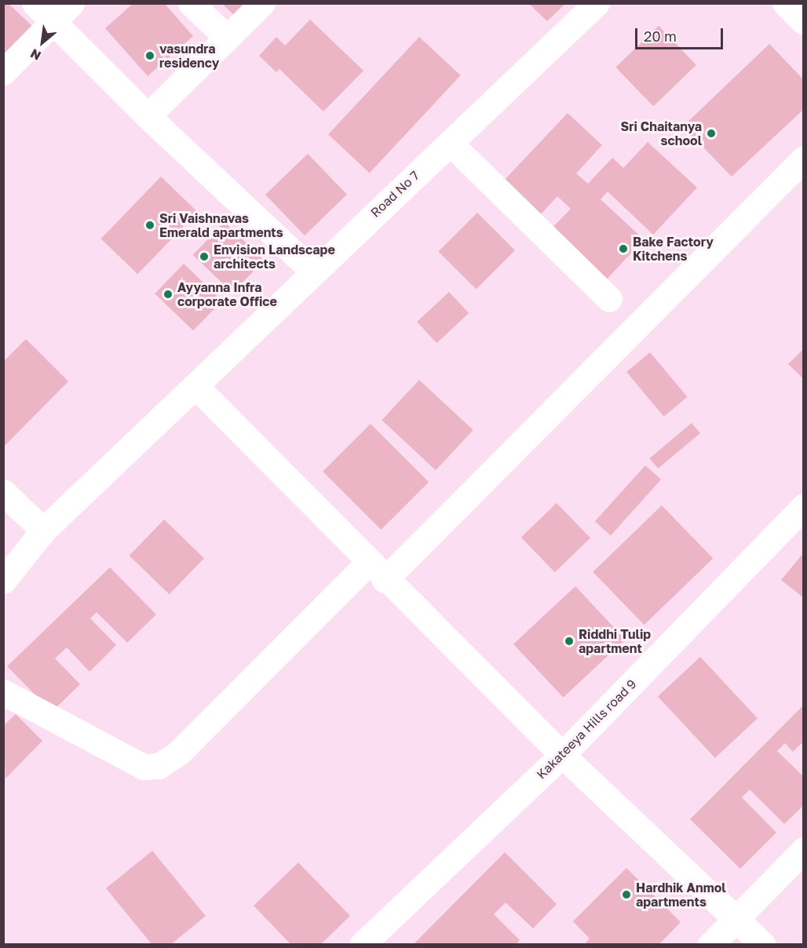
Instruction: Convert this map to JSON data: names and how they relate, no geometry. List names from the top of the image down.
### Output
{
  "streets": {
    "street": ["Road No 7", "Kakateeya Hills road 9"]
  },
  "places": [
    "vasundra residency",
    "Sri Chaitanya school",
    "Sri Vaishnavas Emerald apartments",
    "Bake Factory Kitchens",
    "Envision Landscape architects",
    "Ayyanna Infra corporate Office",
    "Riddhi Tulip apartment",
    "Hardhik Anmol apartments"
  ],
  "scale_bar": "20 m",
  "north": "bottom left"
}
